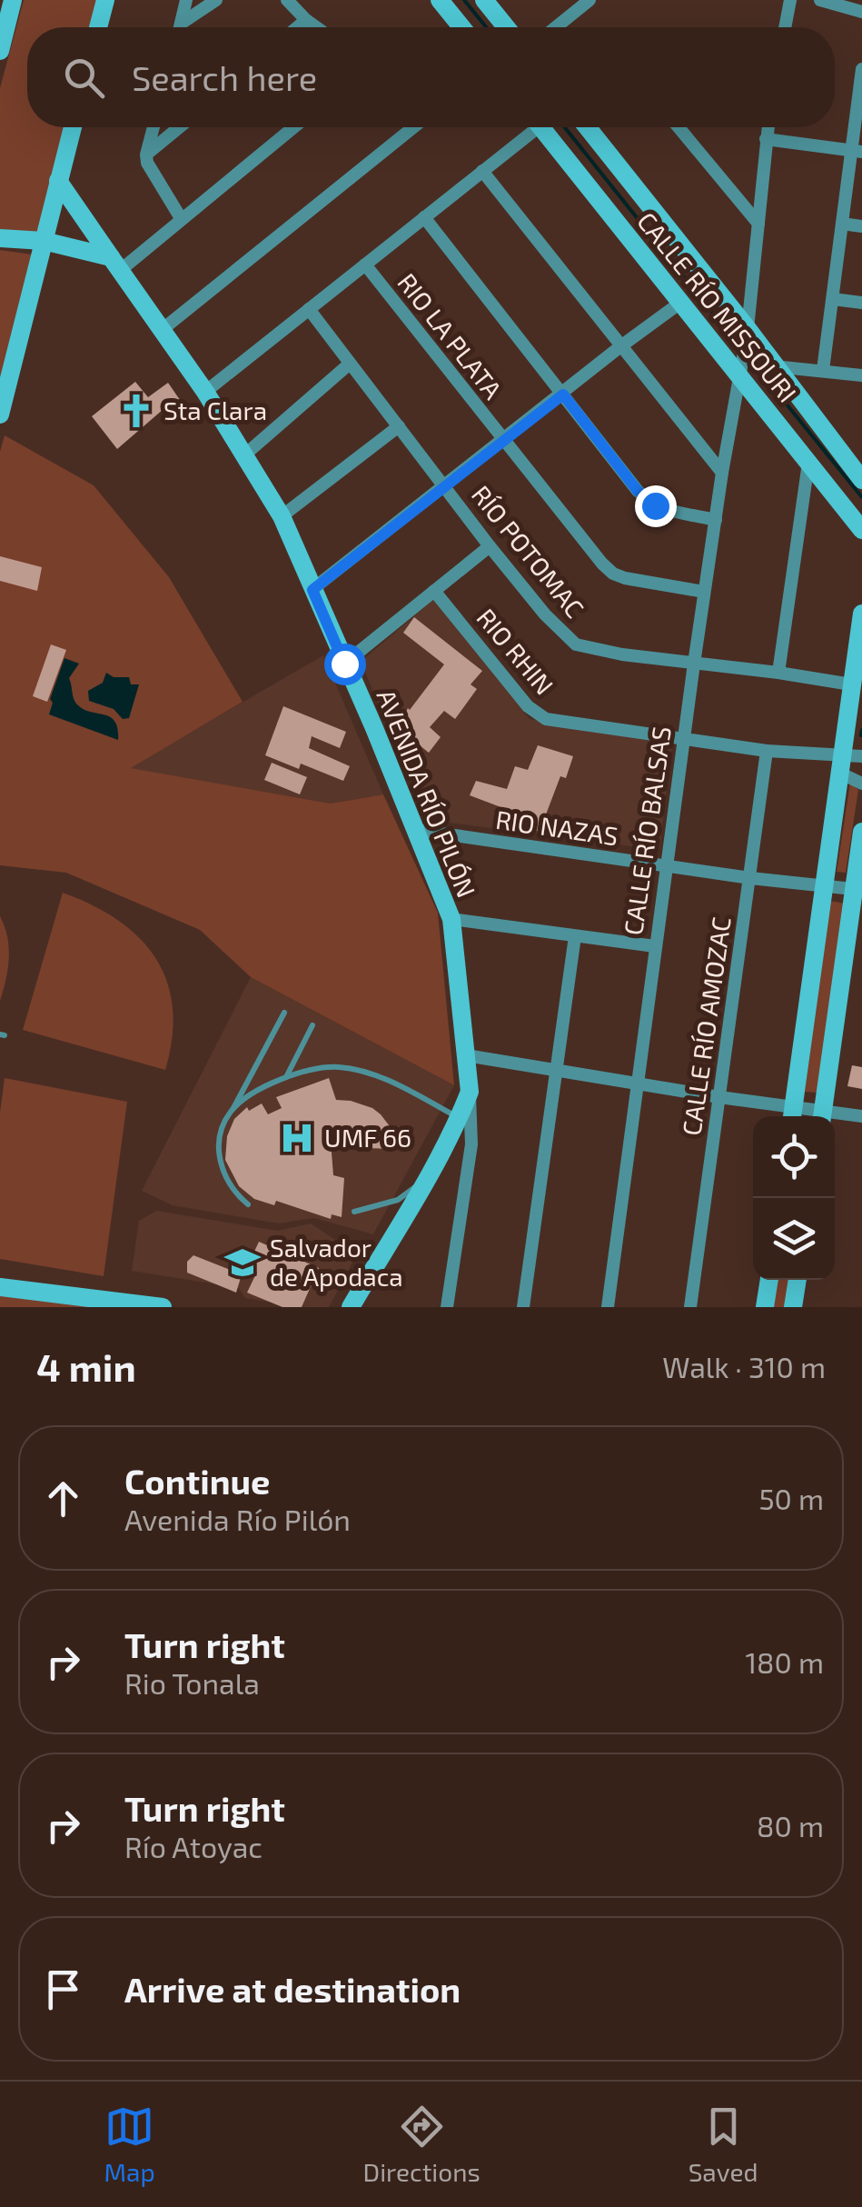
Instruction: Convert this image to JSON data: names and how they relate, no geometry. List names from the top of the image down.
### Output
{
  "streets": {
    "street": [
      "CALLE RÍO MISSOURI",
      "RIO LA PLATA",
      "RÍO POTOMAC",
      "RIO RHIN",
      "AVENIDA RÍO PILÓN",
      "RIO NAZAS",
      "CALLE RÍO BALSAS",
      "CALLE RÍO AMOZAC"
    ]
  },
  "crossings": [
    ["CALLE RÍO MISSOURI", "CALLE RÍO BALSAS"],
    ["RIO LA PLATA", "CALLE RÍO BALSAS"],
    ["RÍO POTOMAC", "CALLE RÍO BALSAS"],
    ["RIO RHIN", "CALLE RÍO BALSAS"],
    ["RIO RHIN", "CALLE RÍO AMOZAC"],
    ["AVENIDA RÍO PILÓN", "RIO NAZAS"],
    ["RIO NAZAS", "CALLE RÍO BALSAS"],
    ["RIO NAZAS", "CALLE RÍO AMOZAC"]
  ],
  "places": {
    "church": ["Sta Clara"],
    "hospital": ["UMF 66"],
    "school or university": ["Salvador de Apodaca"]
  },
  "page": {
    "search": "Search here",
    "heading": ["4 min", "Walk · 310 m"],
    "list": [
      ["Continue", "Avenida Río Pilón", "50 m"],
      ["Turn right", "Rio Tonala", "180 m"],
      ["Turn right", "Río Atoyac", "80 m"],
      "Arrive at destination"
    ],
    "nav": ["Map", "Directions", "Saved"]
  }
}
